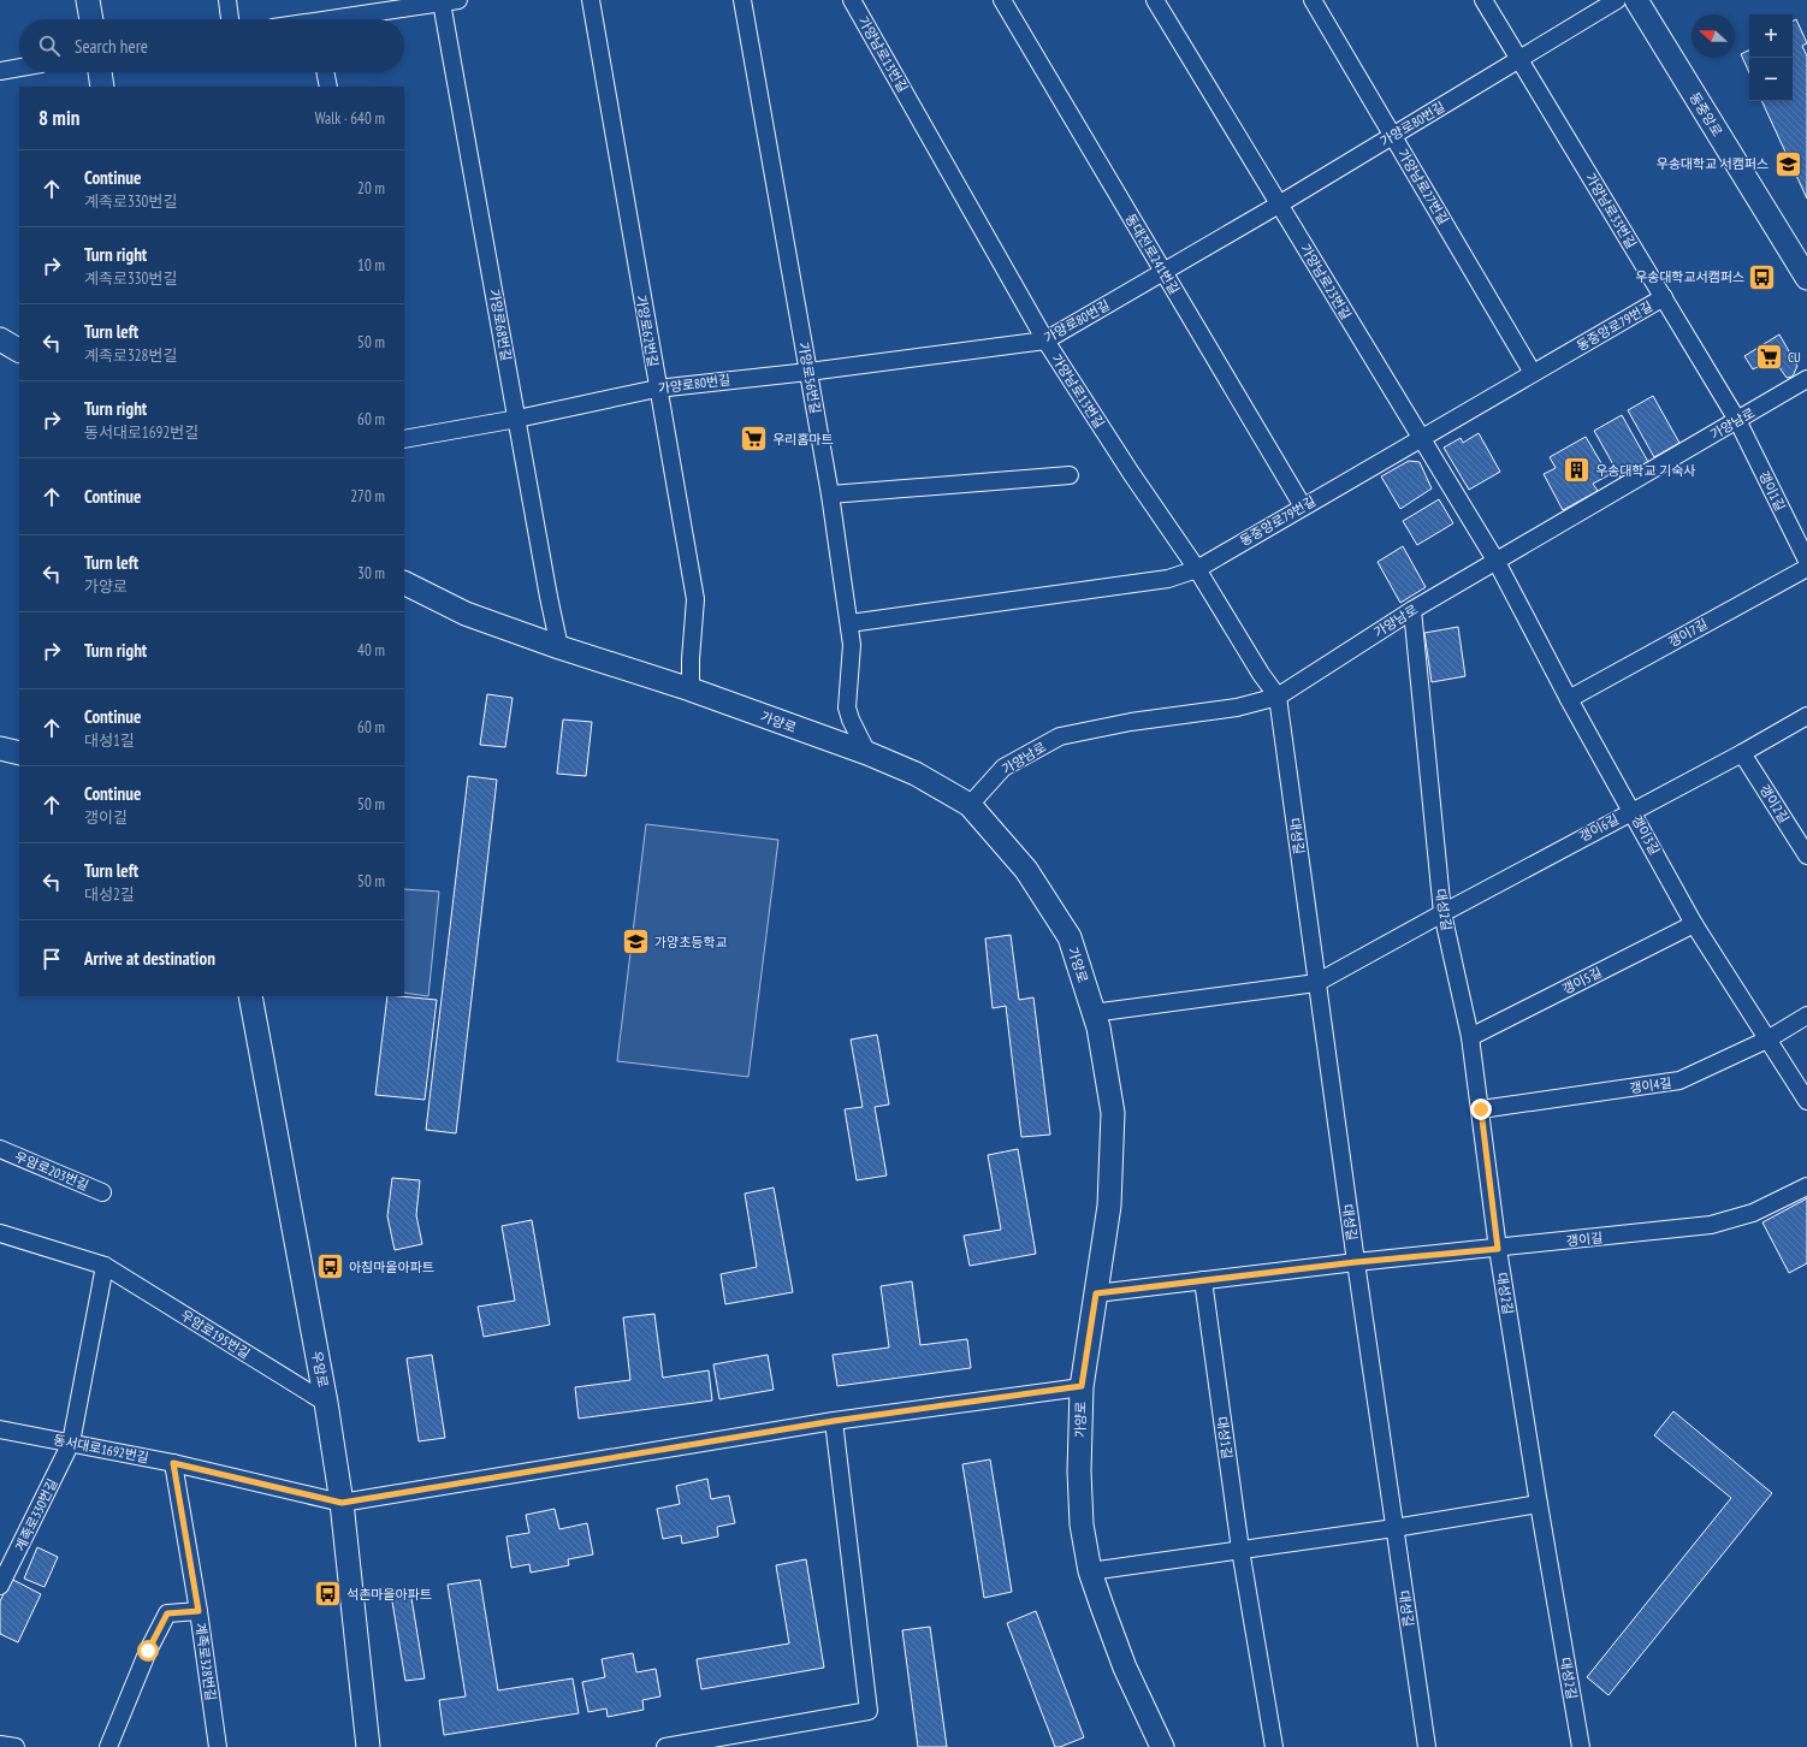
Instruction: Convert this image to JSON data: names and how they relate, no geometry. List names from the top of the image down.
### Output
{
  "streets": {
    "street": [
      "가양남로13번길",
      "동중앙로",
      "가양로80번길",
      "가양남로27번길",
      "가양남로33번길",
      "동대전로241번길",
      "가양남로23번길",
      "가양로68번길",
      "동중앙로79번길",
      "가양로62번길",
      "가양로56번길",
      "가양남로",
      "갱이1길",
      "갱이7길",
      "가양로",
      "갱이2길",
      "갱이6길",
      "갱이3길",
      "대성길",
      "대성2길",
      "갱이5길",
      "갱이4길",
      "우암로203번길",
      "갱이길",
      "우암로195번길",
      "우암로",
      "대성1길",
      "동서대로1692번길",
      "계족로330번길",
      "계족로328번길"
    ]
  },
  "crossings": [
    ["가양남로13번길", "가양로80번길"],
    ["가양남로13번길", "동중앙로79번길"],
    ["가양남로13번길", "가양남로"],
    ["가양남로13번길", "대성길"],
    ["가양로80번길", "가양남로27번길"],
    ["가양로80번길", "가양남로33번길"],
    ["가양로80번길", "동대전로241번길"],
    ["가양로80번길", "가양남로23번길"],
    ["가양로80번길", "가양로68번길"],
    ["가양로80번길", "가양로62번길"],
    ["가양로80번길", "가양로56번길"],
    ["가양남로27번길", "동중앙로79번길"],
    ["가양남로33번길", "동중앙로79번길"],
    ["가양남로33번길", "가양남로"],
    ["가양남로33번길", "갱이1길"],
    ["동대전로241번길", "동중앙로79번길"],
    ["가양남로23번길", "동중앙로79번길"],
    ["가양남로23번길", "가양남로"],
    ["가양남로23번길", "갱이3길"],
    ["가양로68번길", "가양로"],
    ["동중앙로79번길", "가양로56번길"],
    ["가양로62번길", "가양로"],
    ["가양로56번길", "가양로"],
    ["가양남로", "갱이1길"],
    ["가양남로", "가양로"],
    ["가양남로", "갱이3길"],
    ["가양남로", "대성길"],
    ["가양남로", "대성2길"],
    ["갱이7길", "갱이3길"],
    ["갱이2길", "갱이6길"],
    ["갱이6길", "갱이3길"],
    ["갱이6길", "대성길"],
    ["갱이6길", "대성2길"],
    ["갱이3길", "갱이5길"],
    ["갱이3길", "갱이4길"],
    ["대성길", "갱이길"],
    ["대성2길", "갱이5길"],
    ["대성2길", "갱이4길"],
    ["대성2길", "갱이길"],
    ["우암로195번길", "우암로"],
    ["우암로", "동서대로1692번길"],
    ["동서대로1692번길", "계족로330번길"],
    ["동서대로1692번길", "계족로328번길"]
  ],
  "places": {
    "school or university": ["우송대학교 서캠퍼스", "가양초등학교"],
    "bus stop": ["우송대학교서캠퍼스", "아침마을아파트", "석촌마을아파트"],
    "supermarket": ["CU", "우리홈마트"],
    "building": ["우송대학교 기숙사"]
  },
  "north": "left",
  "page": {
    "map_buttons": ["+", "−"],
    "search": "Search here",
    "heading": ["8 min", "Walk · 640 m"],
    "list": [
      ["Continue", "계족로330번길", "20 m"],
      ["Turn right", "계족로330번길", "10 m"],
      ["Turn left", "계족로328번길", "50 m"],
      ["Turn right", "동서대로1692번길", "60 m"],
      ["Continue", "270 m"],
      ["Turn left", "가양로", "30 m"],
      ["Turn right", "40 m"],
      ["Continue", "대성1길", "60 m"],
      ["Continue", "갱이길", "50 m"],
      ["Turn left", "대성2길", "50 m"],
      "Arrive at destination"
    ]
  }
}
